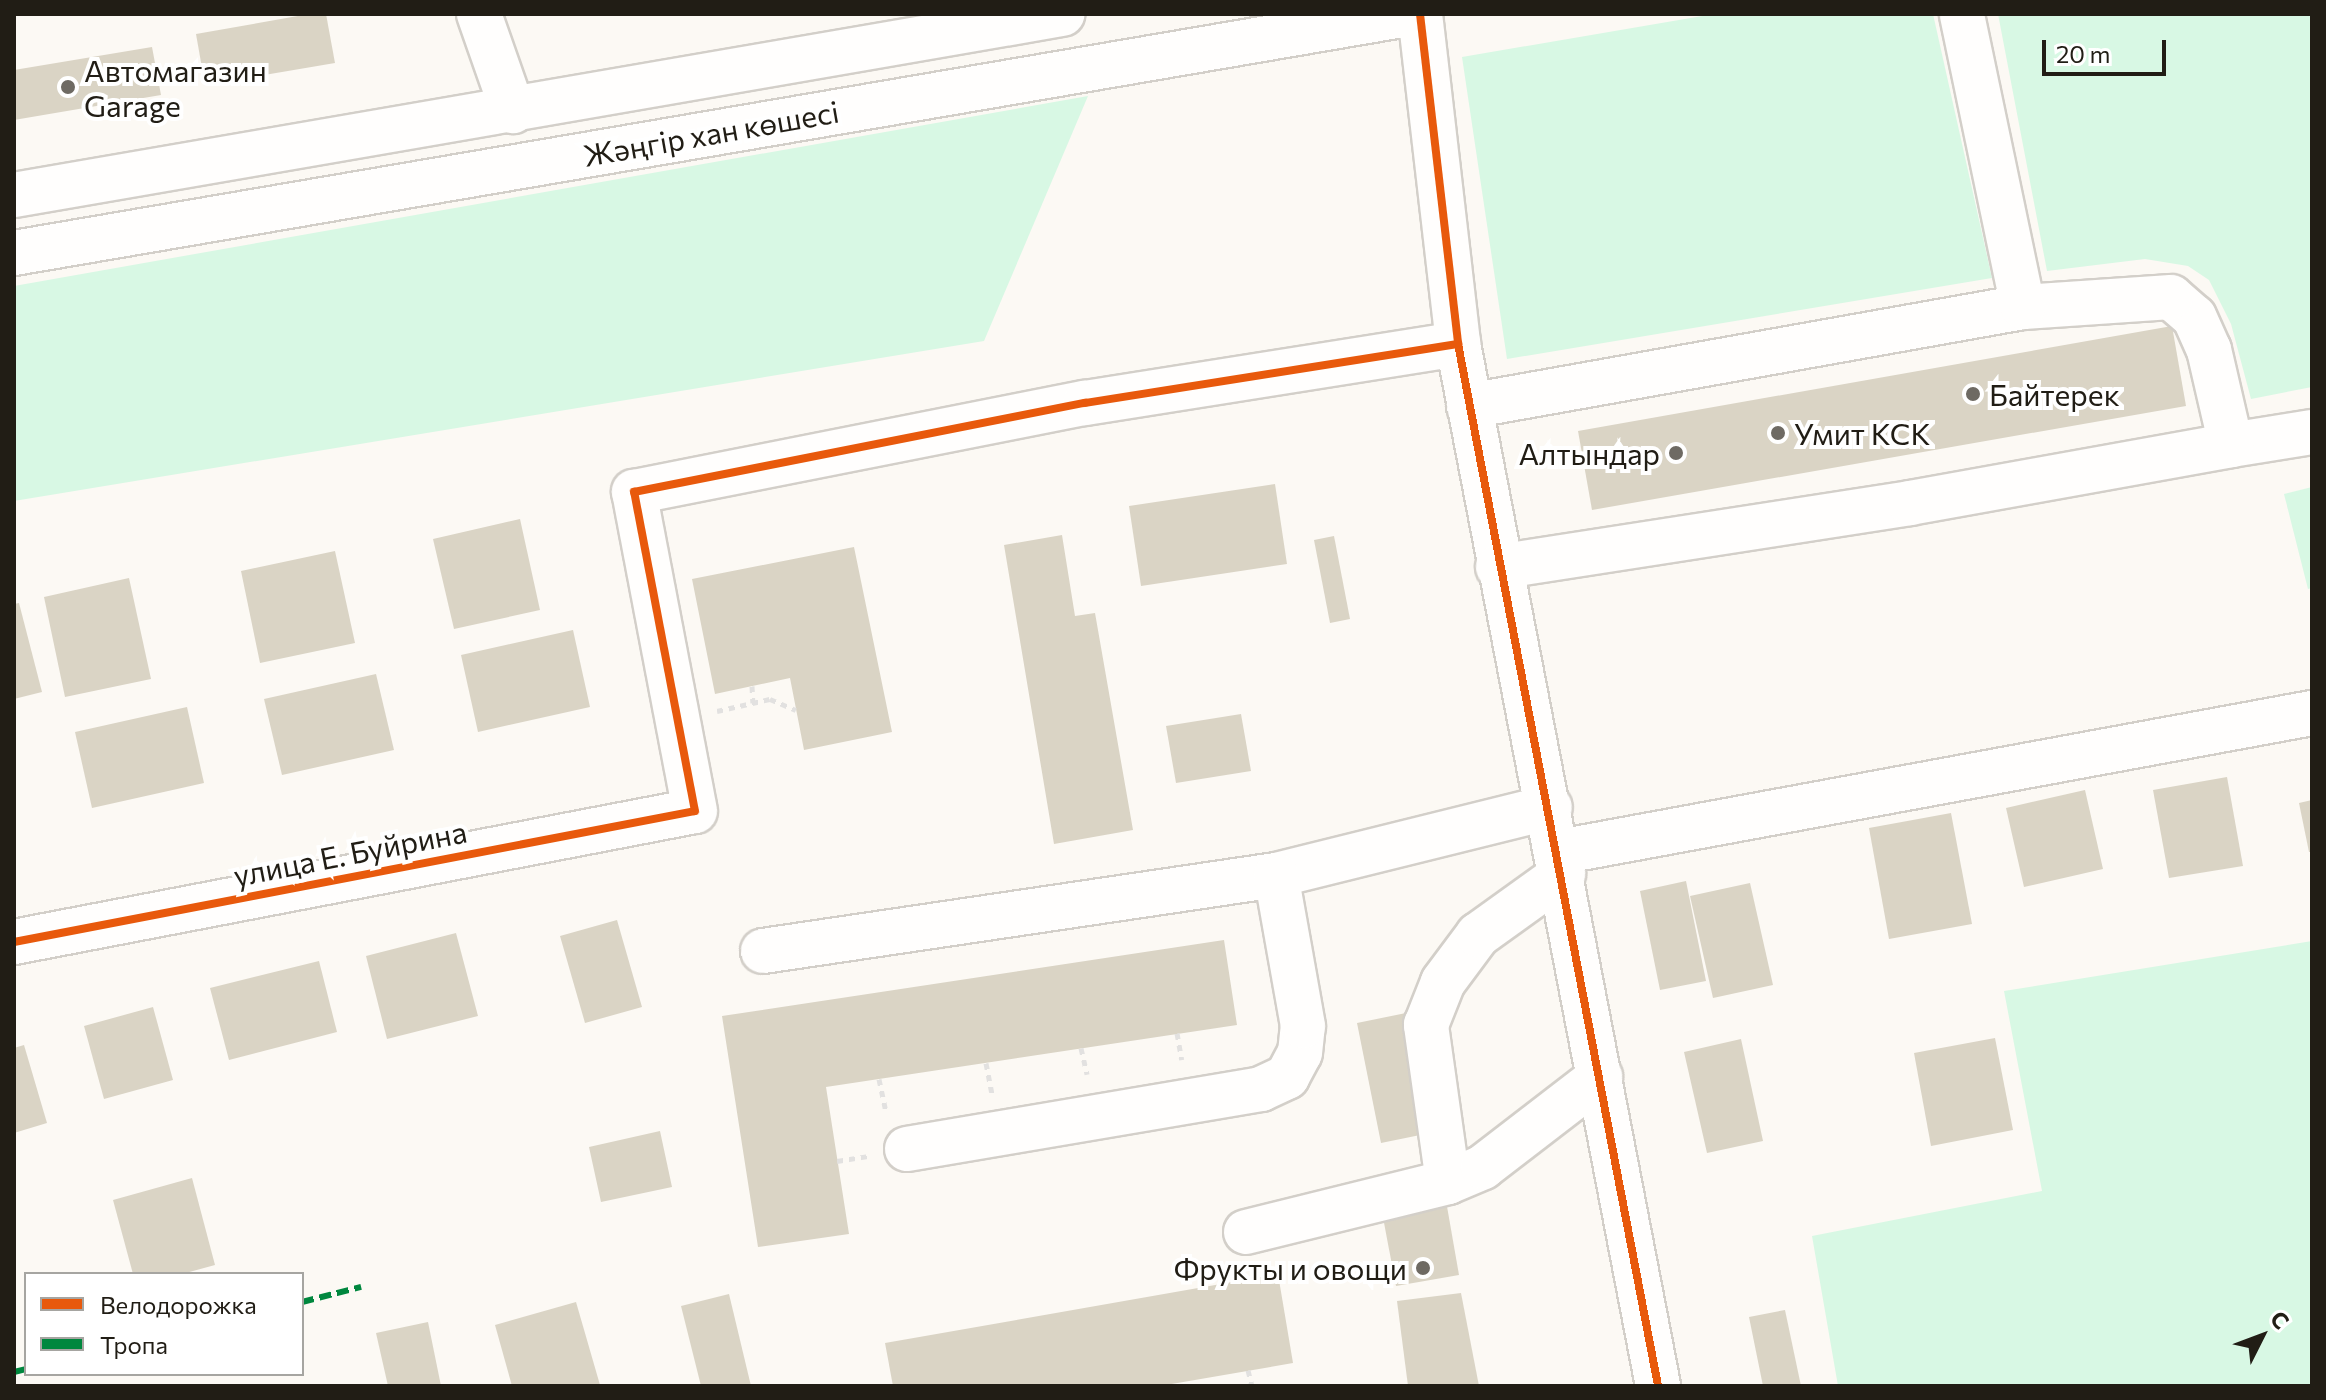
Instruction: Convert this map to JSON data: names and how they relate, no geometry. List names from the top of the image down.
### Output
{
  "streets": {
    "street": ["Жәңгір хан көшесі", "улица Е. Буйрина"]
  },
  "places": [
    "Автомагазин Garage",
    "Байтерек",
    "Умит КСК",
    "Алтындар",
    "Фрукты и овощи"
  ],
  "legend": ["Велодорожка", "Тропа"],
  "scale_bar": "20 m",
  "north": "top right"
}
